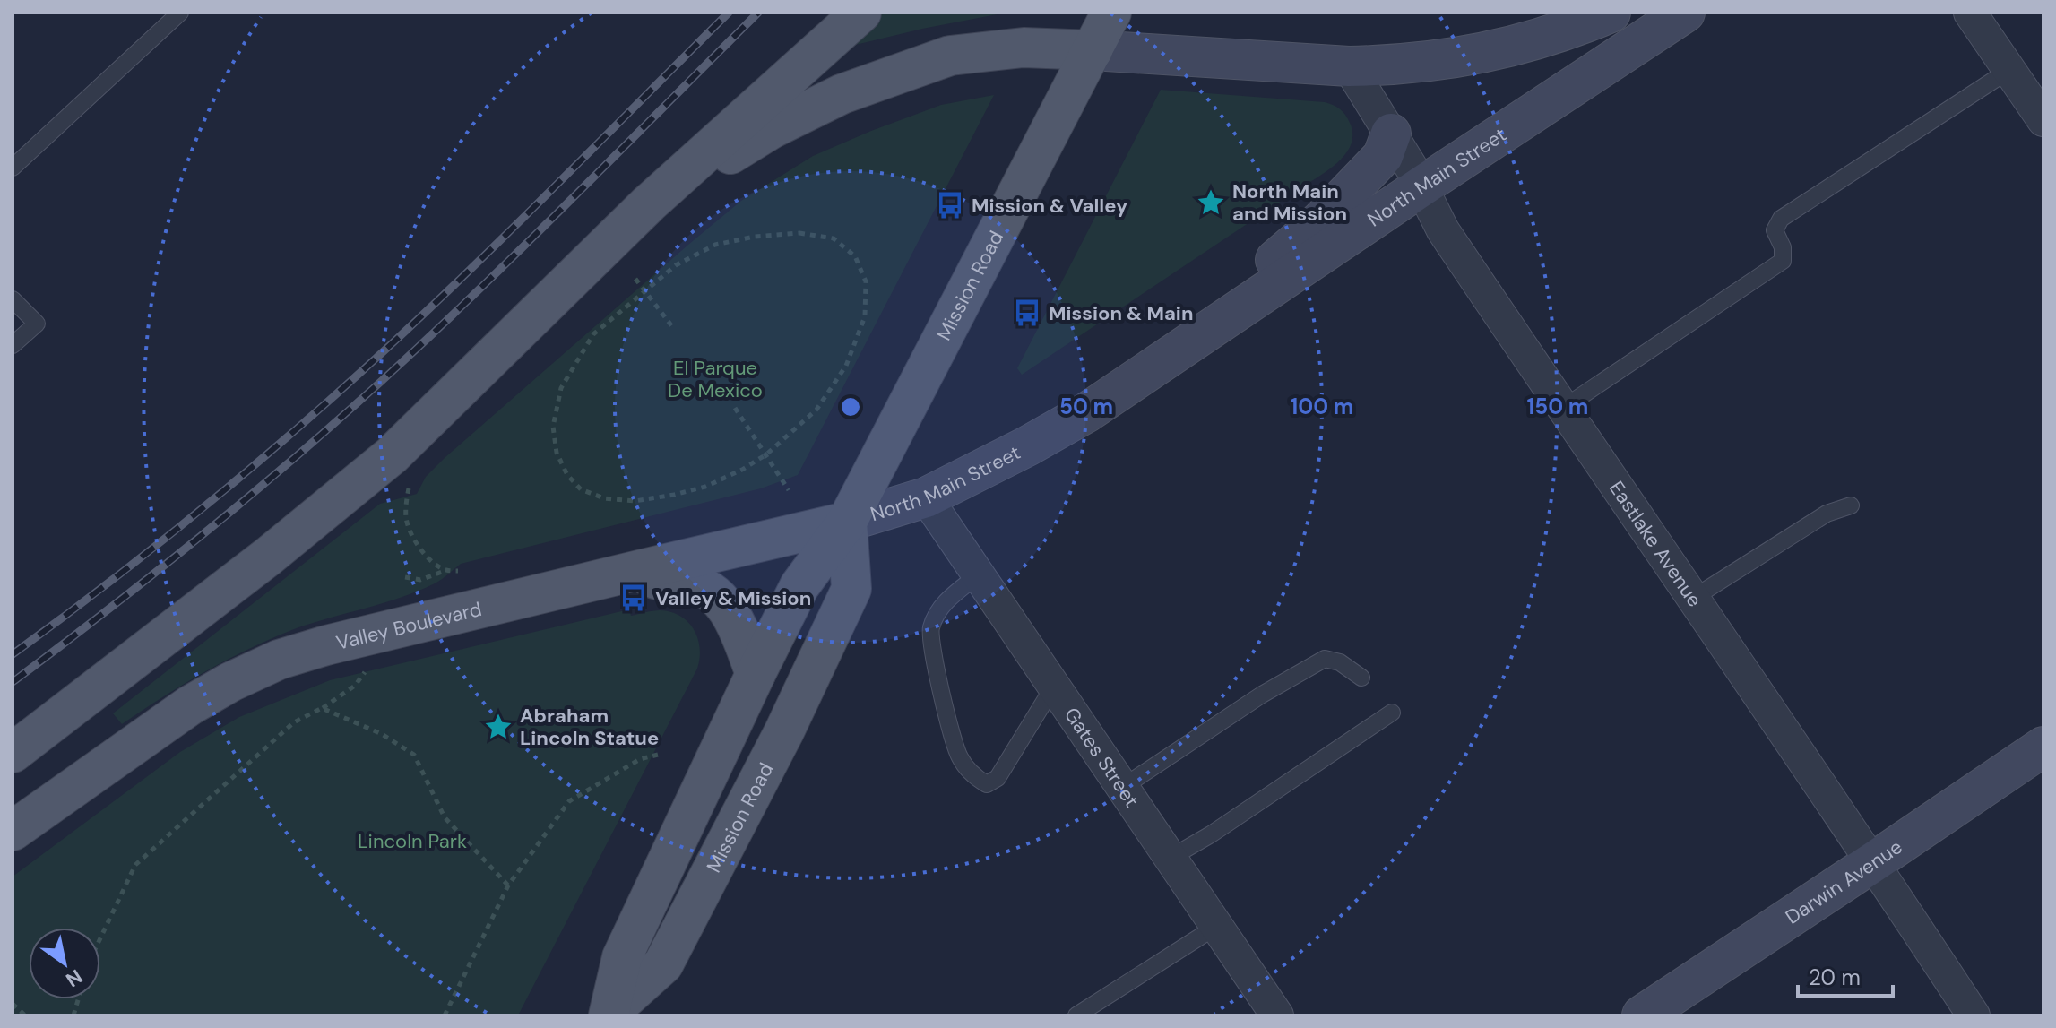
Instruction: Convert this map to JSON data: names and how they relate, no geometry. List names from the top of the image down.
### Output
{
  "streets": {
    "main road": [
      "North Main Street",
      "Mission Road",
      "Valley Boulevard",
      "Darwin Avenue"
    ],
    "street": ["Eastlake Avenue", "Gates Street"]
  },
  "crossings": [
    ["North Main Street", "Mission Road"],
    ["North Main Street", "Eastlake Avenue"],
    ["North Main Street", "Valley Boulevard"],
    ["North Main Street", "Gates Street"],
    ["Mission Road", "Valley Boulevard"],
    ["Eastlake Avenue", "Darwin Avenue"]
  ],
  "parks": ["El Parque De Mexico", "Lincoln Park"],
  "places": {
    "place": ["North Main and Mission", "Abraham Lincoln Statue"],
    "bus stop": ["Mission & Valley", "Mission & Main", "Valley & Mission"]
  },
  "scale_bar": "20 m",
  "north": "bottom right",
  "rings": ["50 m", "100 m", "150 m"]
}
